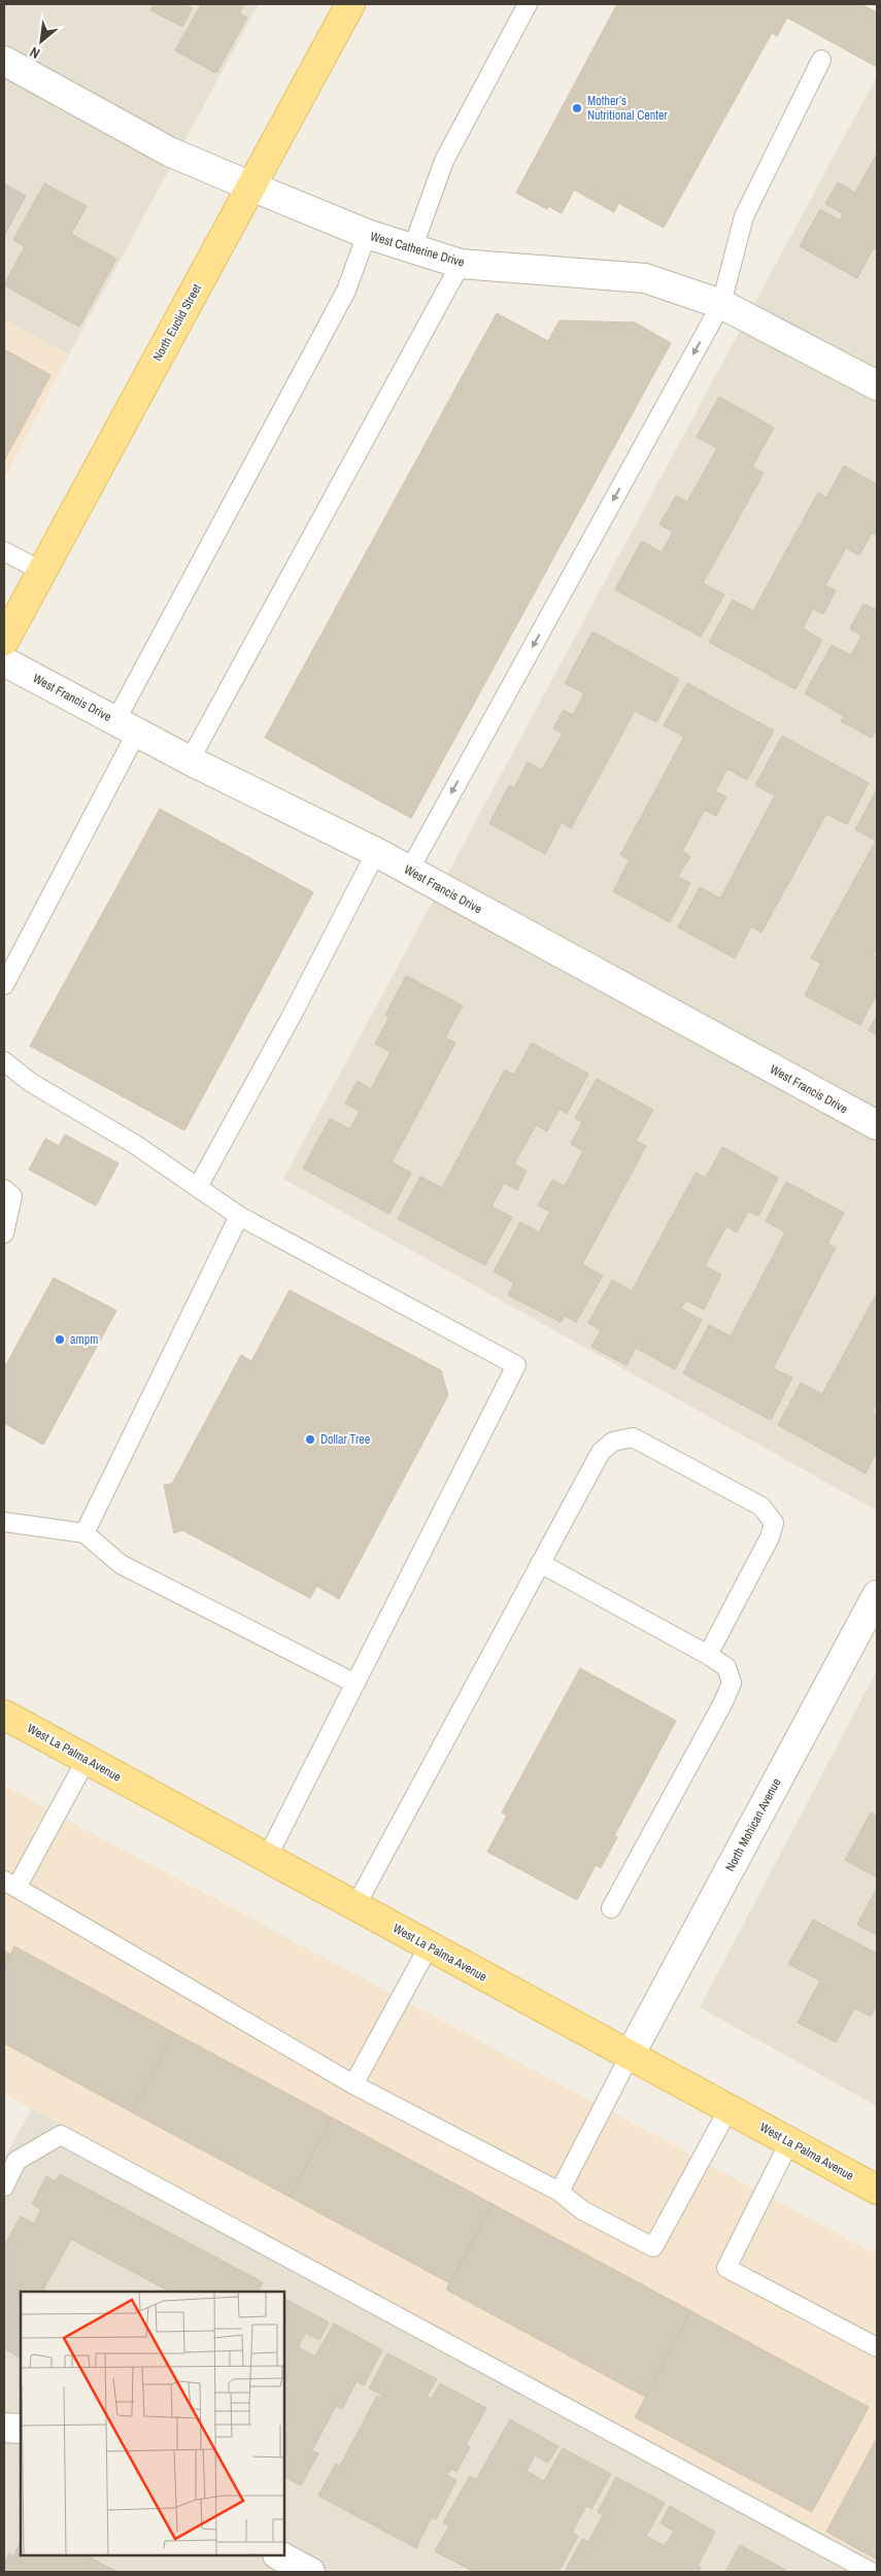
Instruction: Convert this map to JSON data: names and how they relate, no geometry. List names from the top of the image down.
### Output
{
  "streets": {
    "main road": ["North Euclid Street", "West La Palma Avenue"],
    "street": ["West Catherine Drive", "West Francis Drive", "North Mohican Avenue"]
  },
  "crossings": [
    ["West Catherine Drive", "North Euclid Street"],
    ["West La Palma Avenue", "North Mohican Avenue"]
  ],
  "places": ["Mother’s Nutritional Center", "ampm", "Dollar Tree"],
  "north": "bottom left"
}
